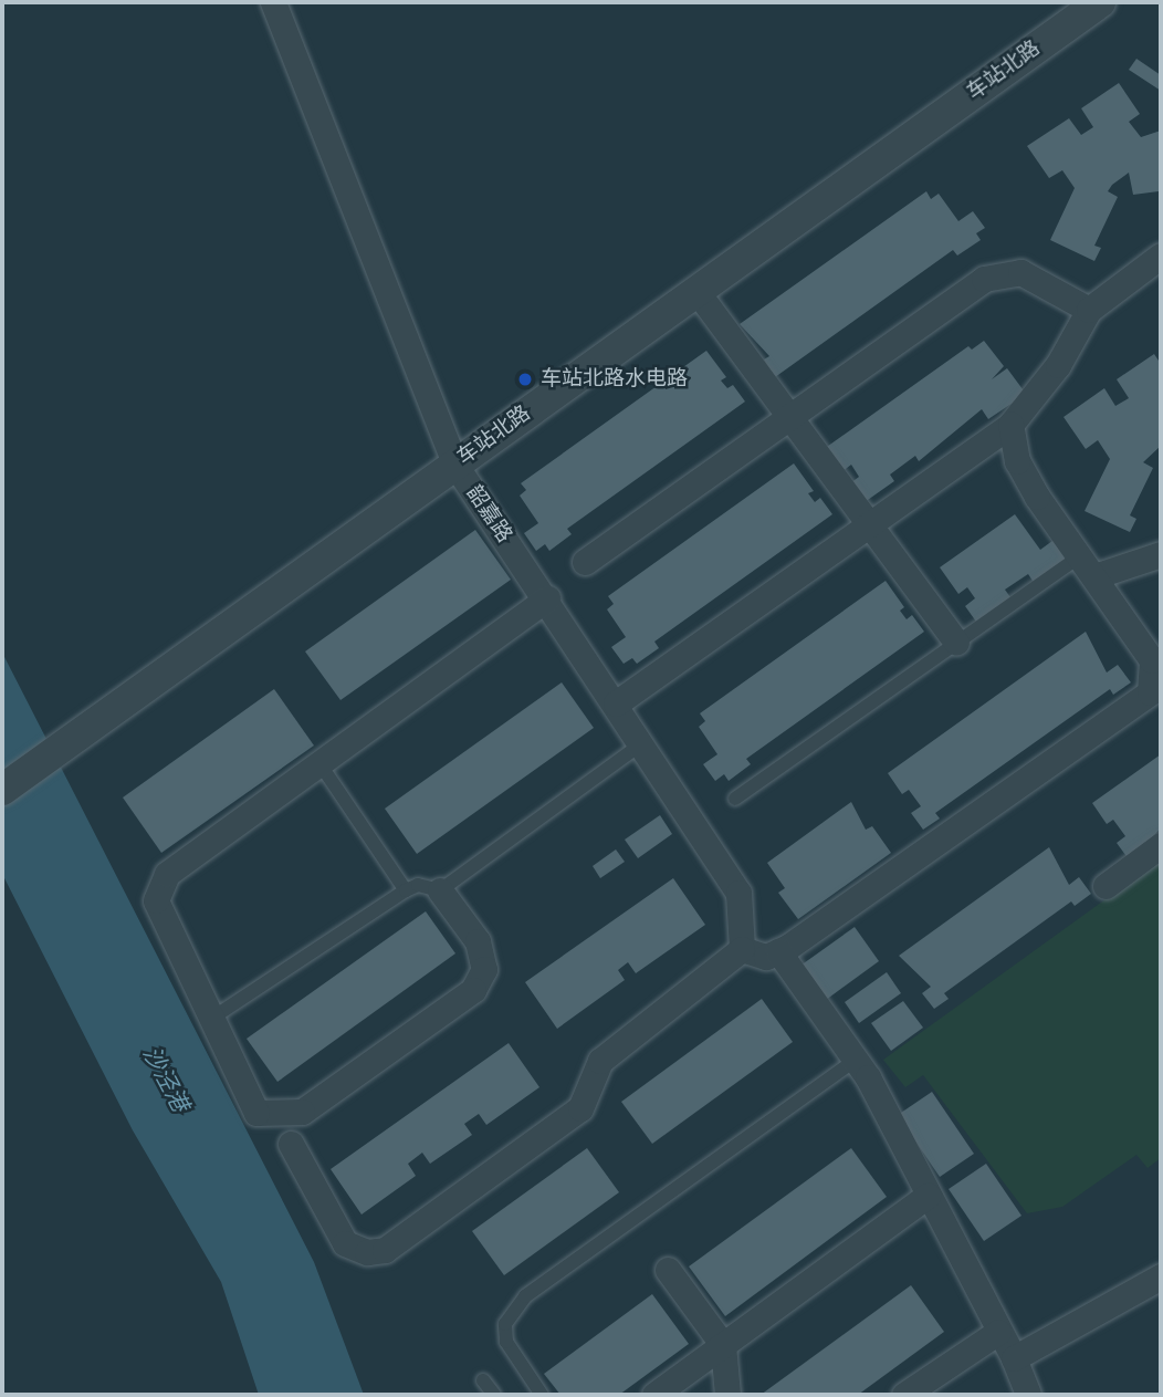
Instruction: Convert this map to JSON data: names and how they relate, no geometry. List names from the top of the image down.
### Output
{
  "streets": {
    "street": ["车站北路", "韶嘉路"]
  },
  "crossings": [
    ["车站北路", "韶嘉路"]
  ],
  "water": ["沙泾港"],
  "places": ["车站北路水电路"]
}
